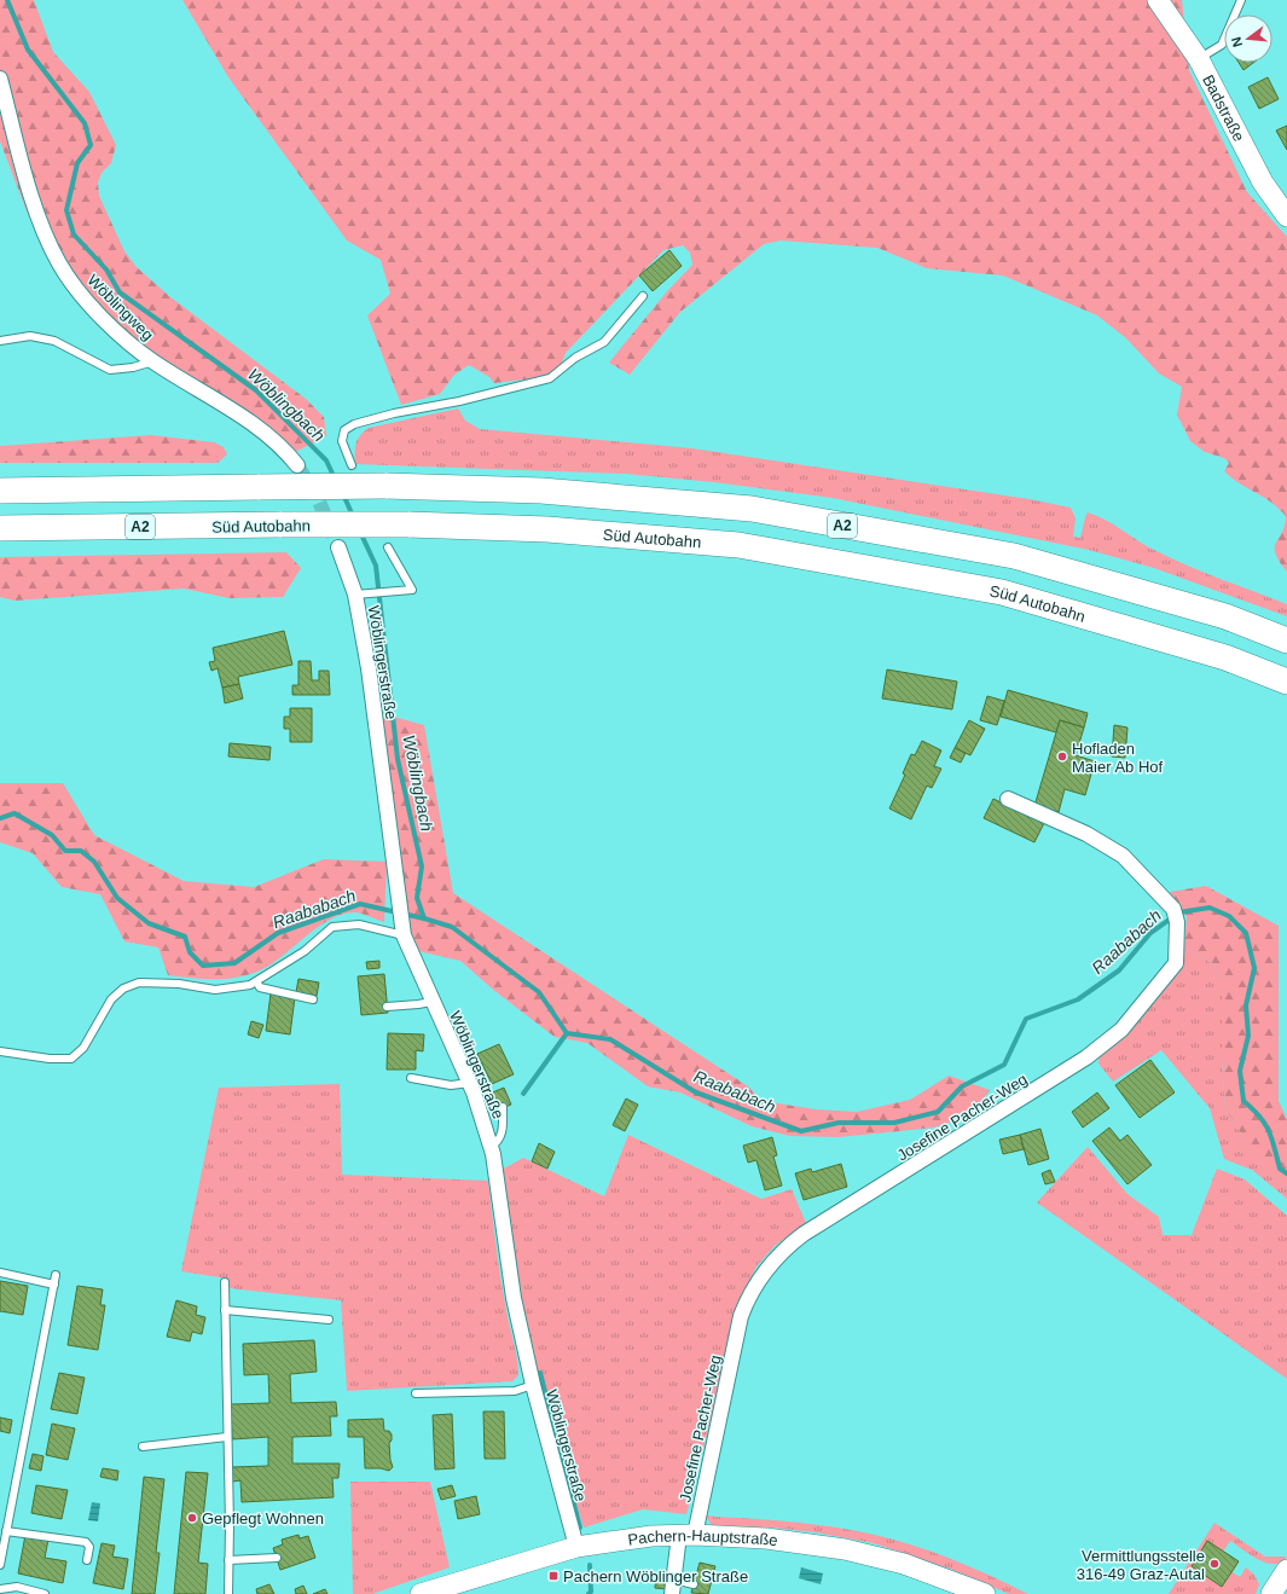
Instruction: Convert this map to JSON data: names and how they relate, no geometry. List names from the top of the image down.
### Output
{
  "streets": {
    "highway": ["Süd Autobahn", "A2"],
    "main road": ["Badstraße", "Pachern-Hauptstraße"],
    "street": ["Wöblingweg", "Wöblingerstraße", "Josefine Pacher-Weg"]
  },
  "crossings": [
    ["Wöblingerstraße", "Pachern-Hauptstraße"],
    ["Josefine Pacher-Weg", "Pachern-Hauptstraße"]
  ],
  "water": ["Wöblingbach", "Raababach"],
  "places": {
    "other": ["Hofladen Maier Ab Hof", "Gepflegt Wohnen", "Vermittlungsstelle 316-49 Graz-Autal"],
    "transit": ["Pachern Wöblinger Straße"]
  },
  "north": "left"
}
